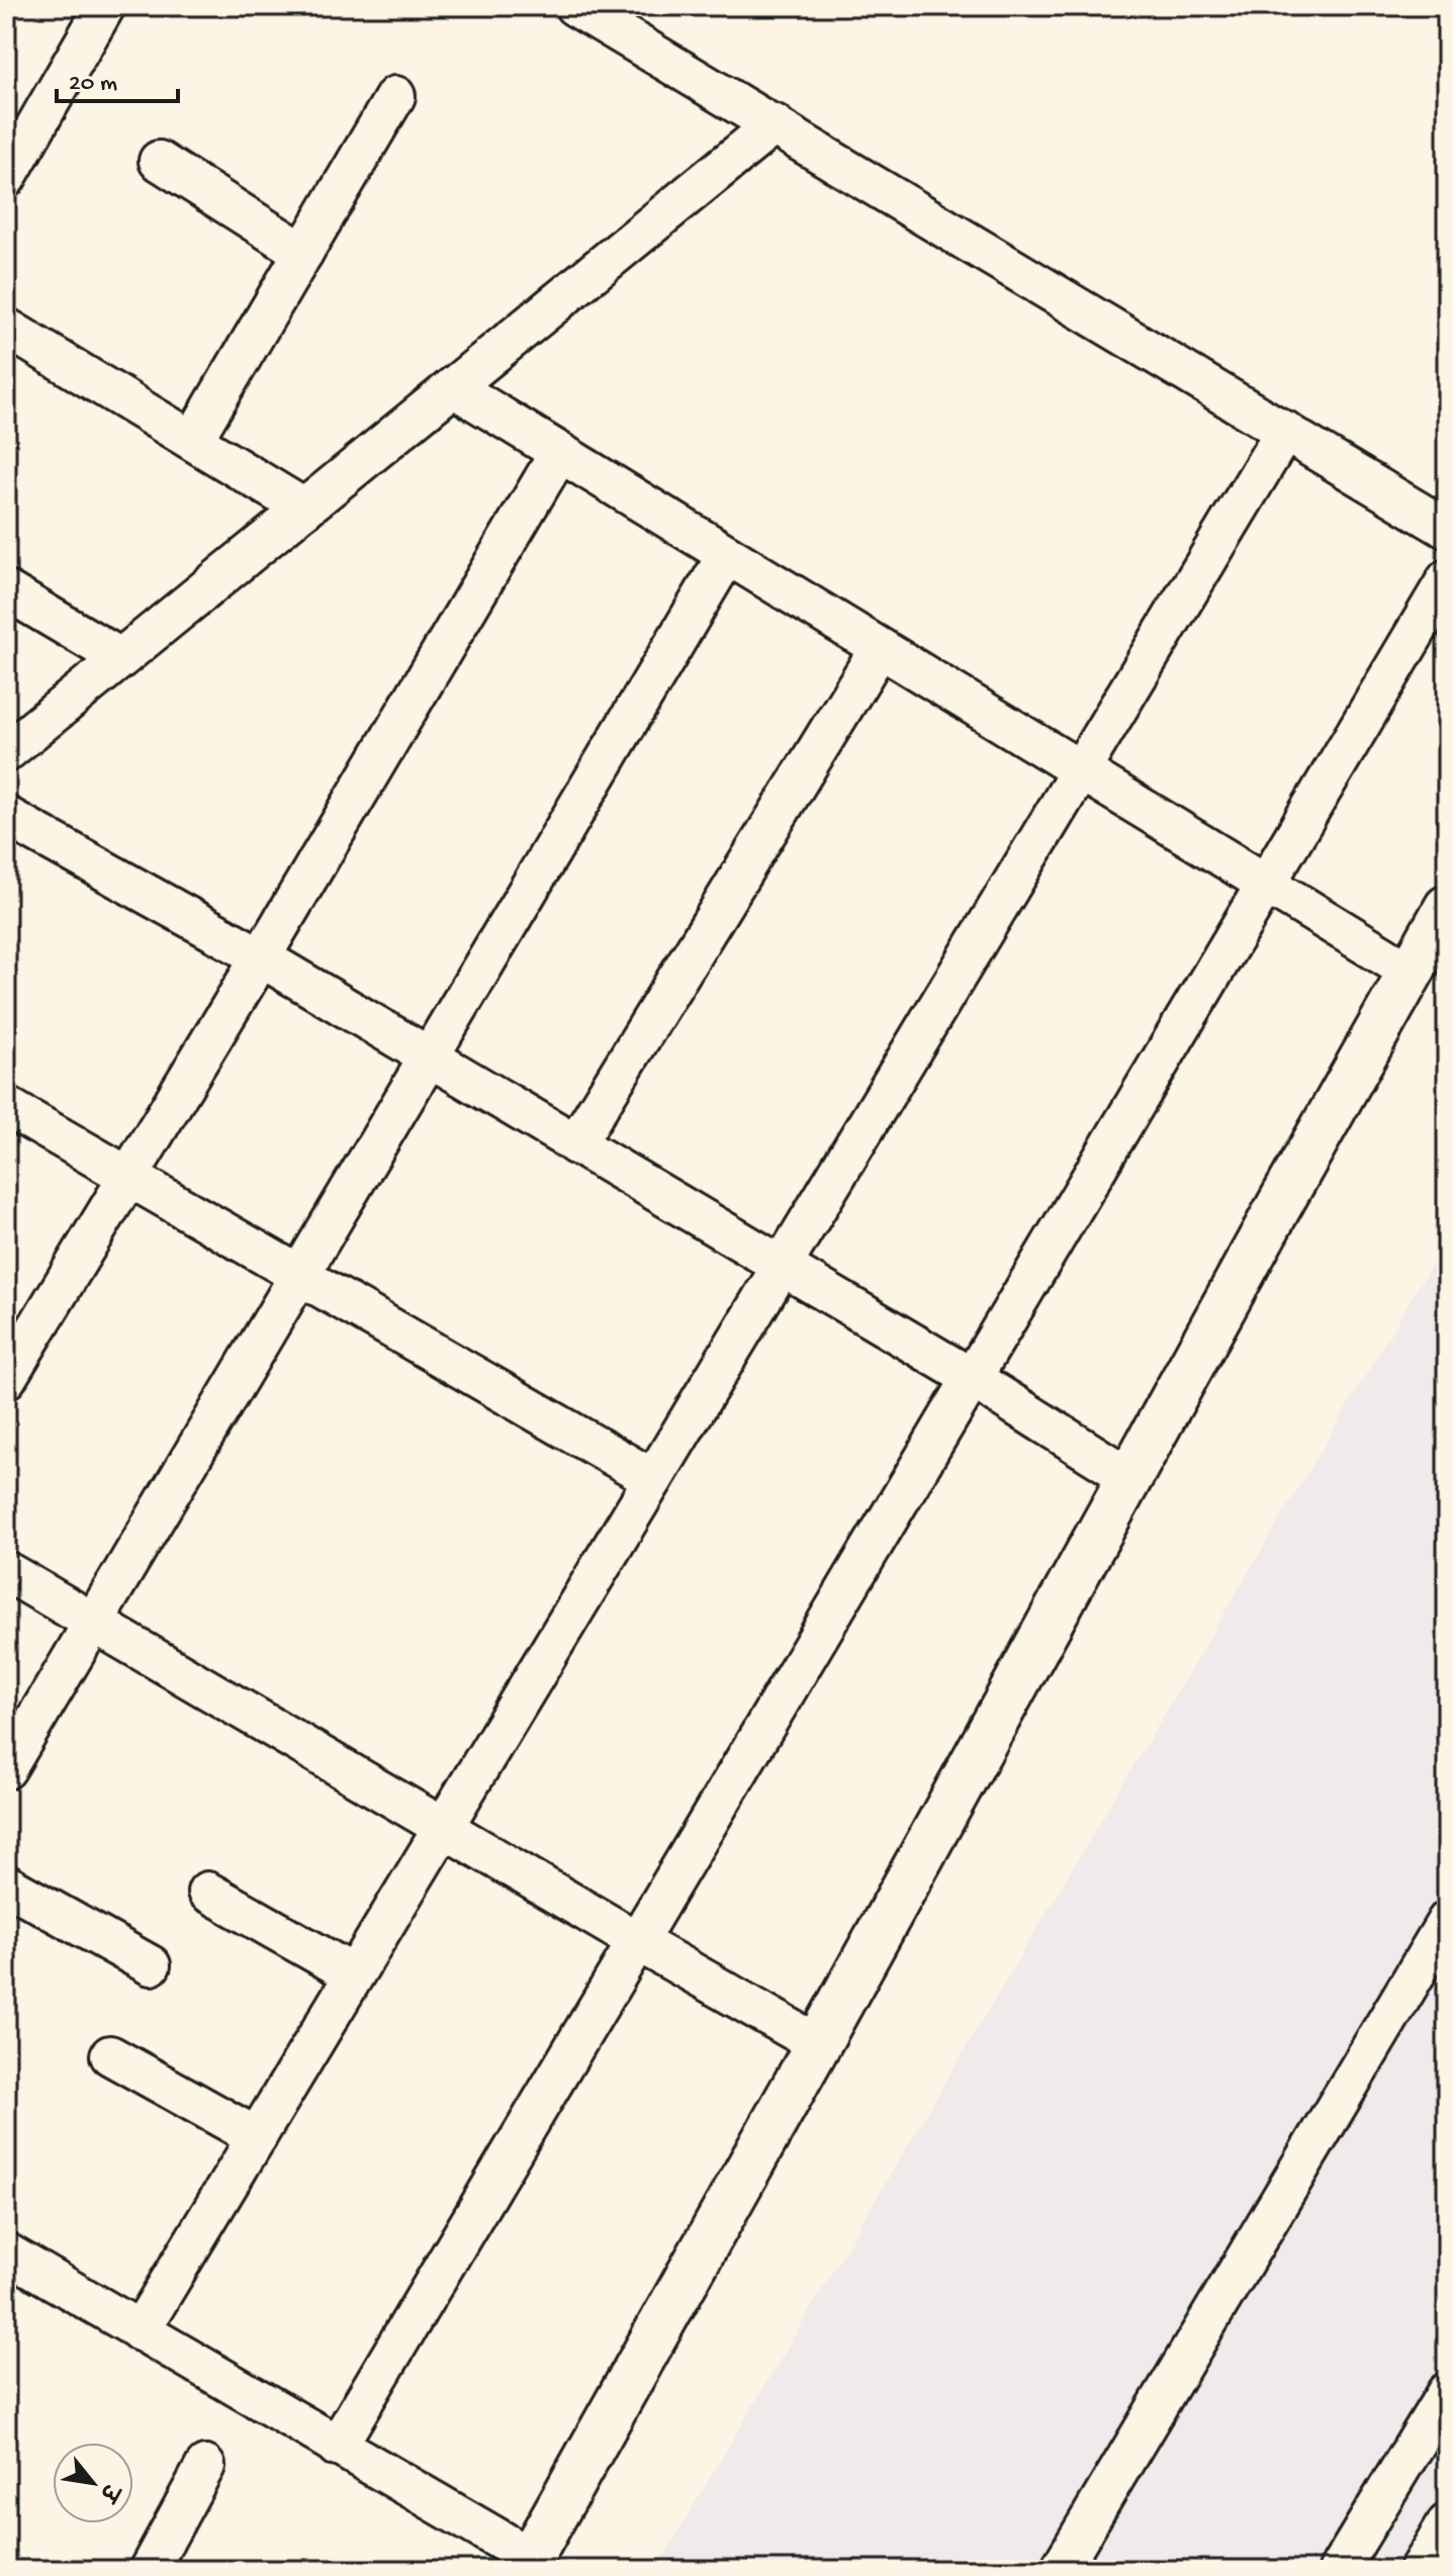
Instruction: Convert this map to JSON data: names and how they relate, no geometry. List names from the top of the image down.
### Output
{
  "scale_bar": "20 m",
  "north": "bottom right"
}
